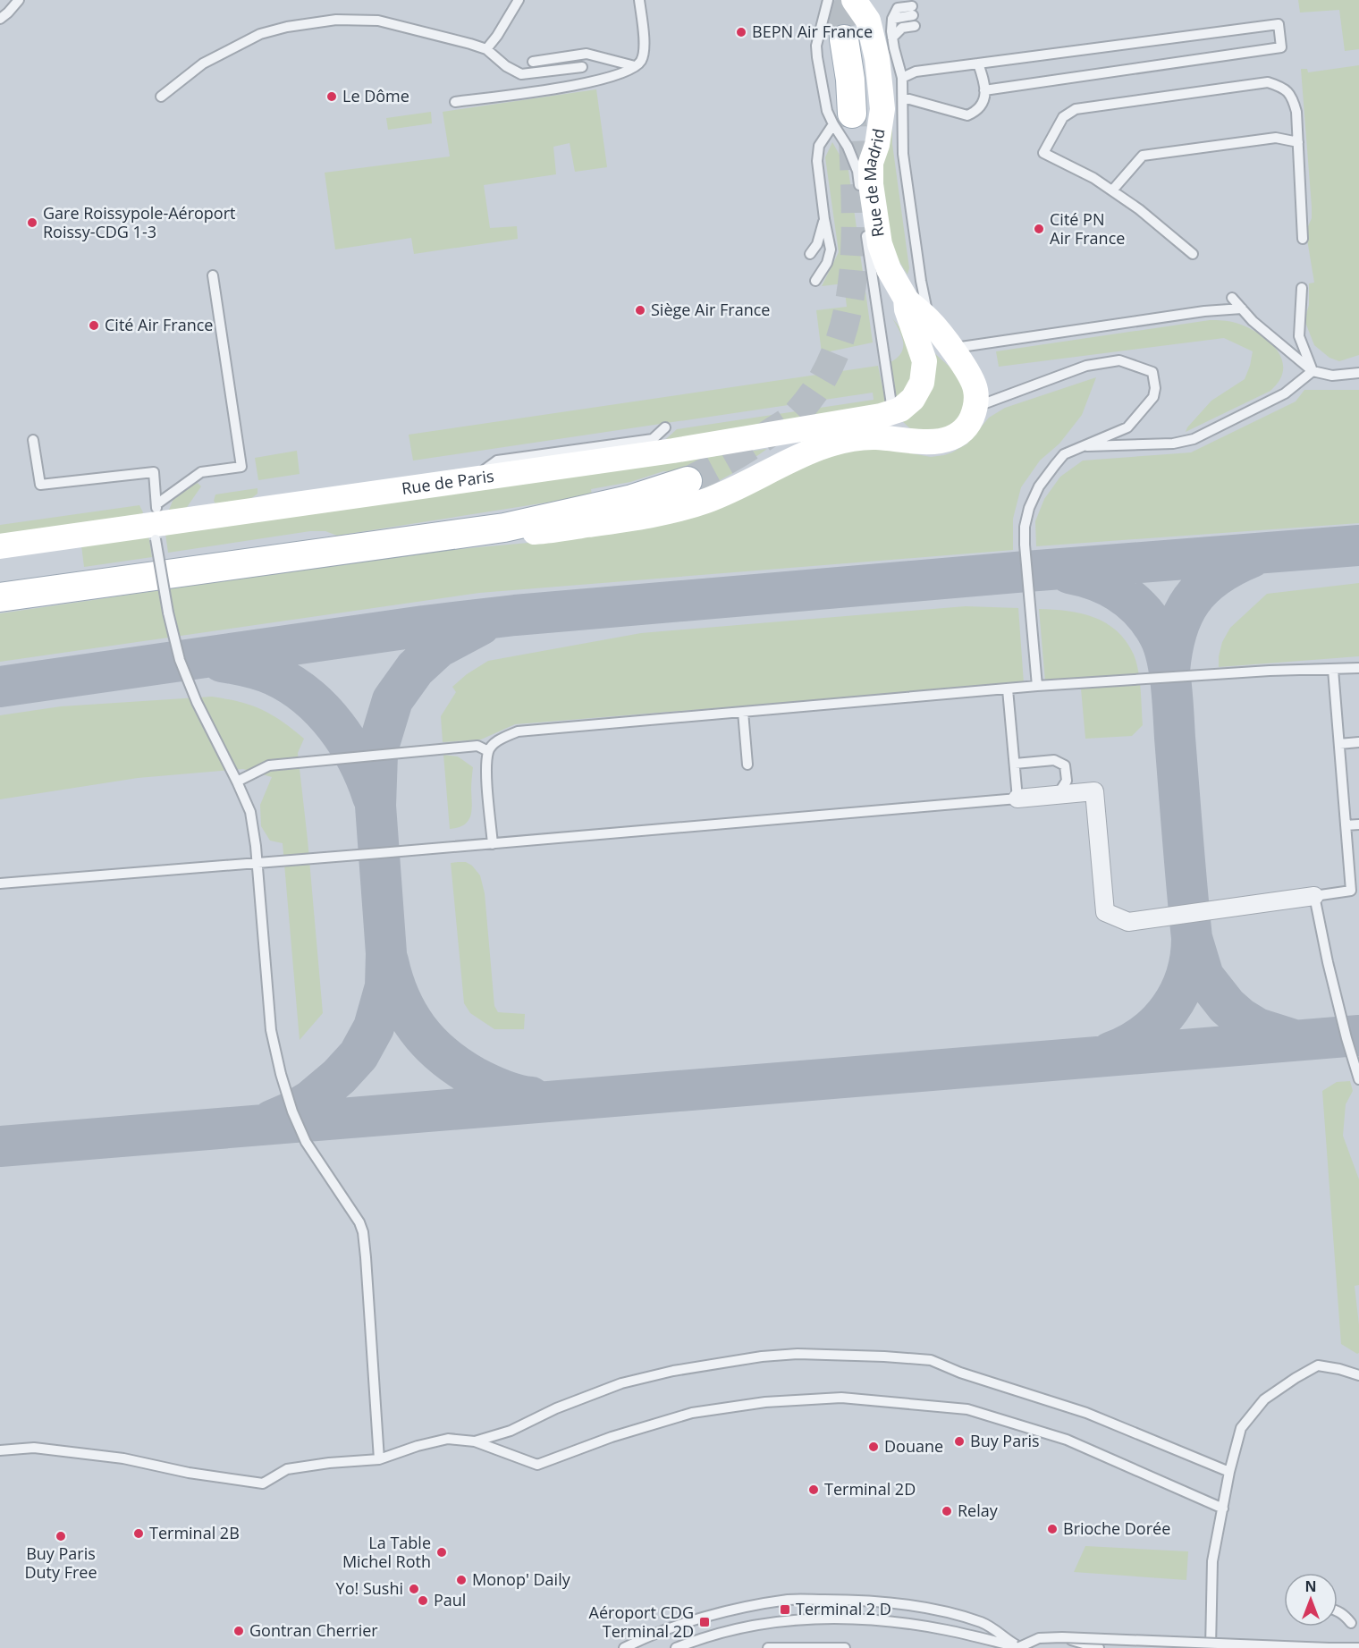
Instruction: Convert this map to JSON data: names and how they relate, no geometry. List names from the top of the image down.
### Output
{
  "streets": {
    "street": ["Rue de Madrid", "Rue de Paris"]
  },
  "crossings": [
    ["Rue de Madrid", "Rue de Paris"]
  ],
  "places": {
    "other": [
      "BEPN Air France",
      "Le Dôme",
      "Gare Roissypole-Aéroport Roissy-CDG 1-3",
      "Cité PN Air France",
      "Siège Air France",
      "Cité Air France",
      "Buy Paris",
      "Douane",
      "Terminal 2D",
      "Relay",
      "Brioche Dorée",
      "Terminal 2B",
      "Buy Paris Duty Free",
      "La Table Michel Roth",
      "Monop' Daily",
      "Yo! Sushi",
      "Paul",
      "Gontran Cherrier"
    ],
    "transit": ["Terminal 2 D", "Aéroport CDG Terminal 2D"]
  },
  "north": "top"
}
